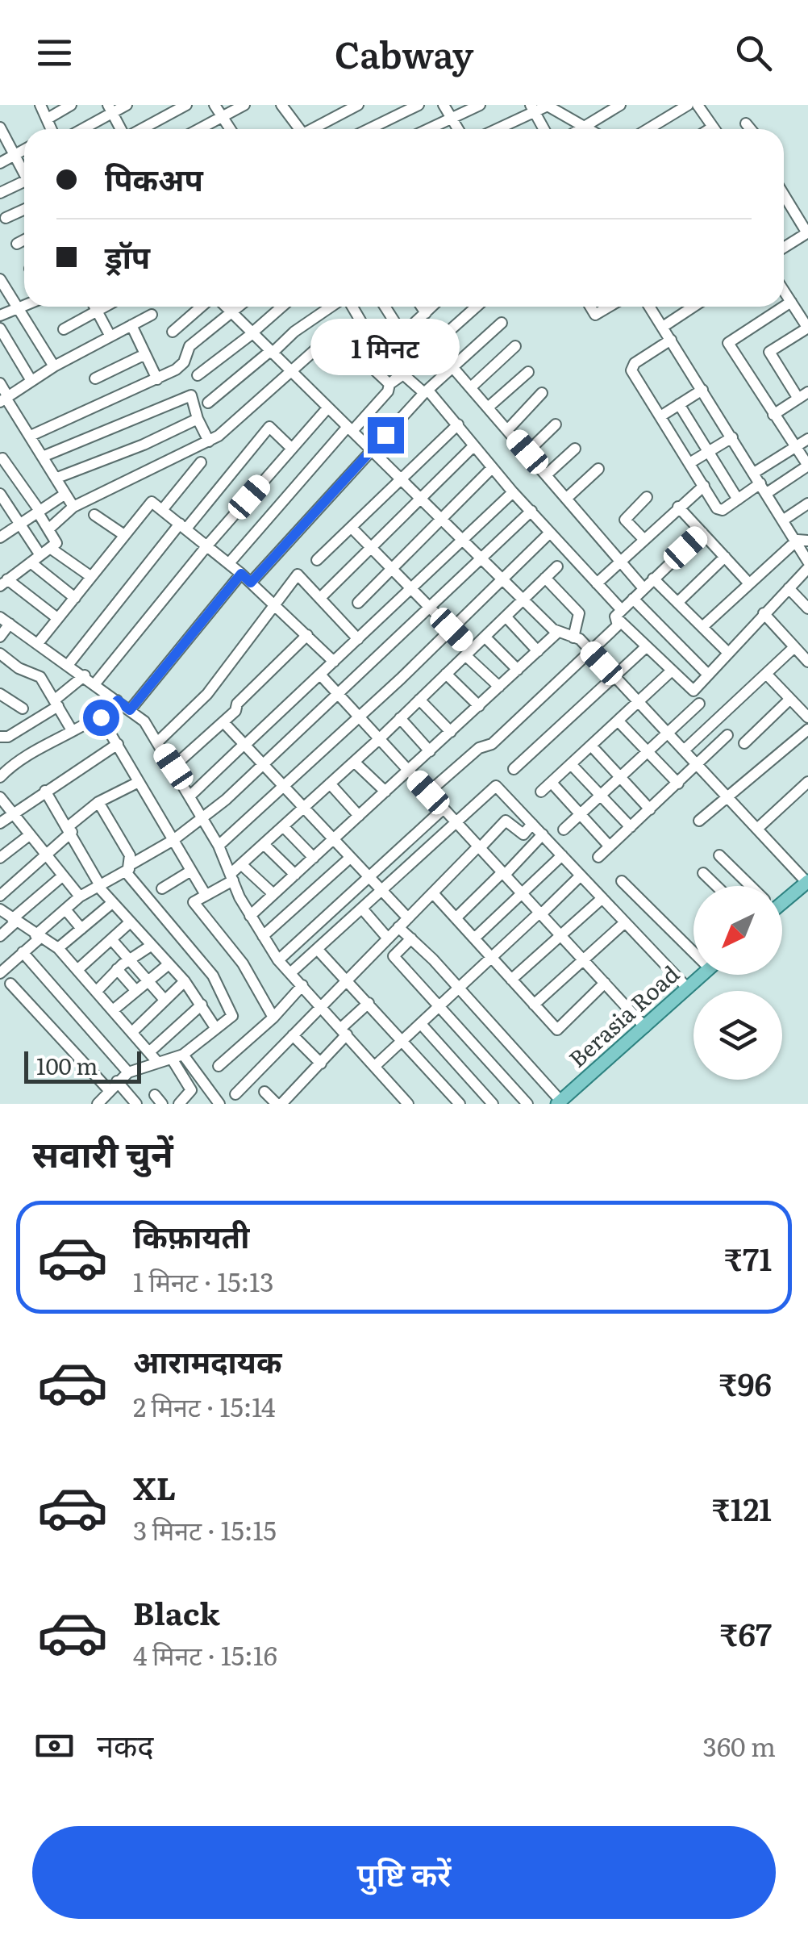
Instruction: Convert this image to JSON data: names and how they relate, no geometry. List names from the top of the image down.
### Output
{
  "streets": {
    "main road": ["Berasia Road"]
  },
  "scale_bar": "100 m",
  "north": "bottom left",
  "page": {
    "header": "Cabway",
    "banner": ["पिकअप", "ड्रॉप"],
    "bubble": "1 मिनट",
    "scale": "100 m",
    "heading": "सवारी चुनें",
    "list": [
      {
        "name": "किफ़ायती",
        "note": "1 मिनट · 15:13",
        "value": "₹71"
      },
      {
        "name": "आरामदायक",
        "note": "2 मिनट · 15:14",
        "value": "₹96"
      },
      {
        "name": "XL",
        "note": "3 मिनट · 15:15",
        "value": "₹121"
      },
      {
        "name": "Black",
        "note": "4 मिनट · 15:16",
        "value": "₹67"
      }
    ],
    "pay": ["नकद", "360 m"],
    "buttons": "पुष्टि करें"
  }
}
